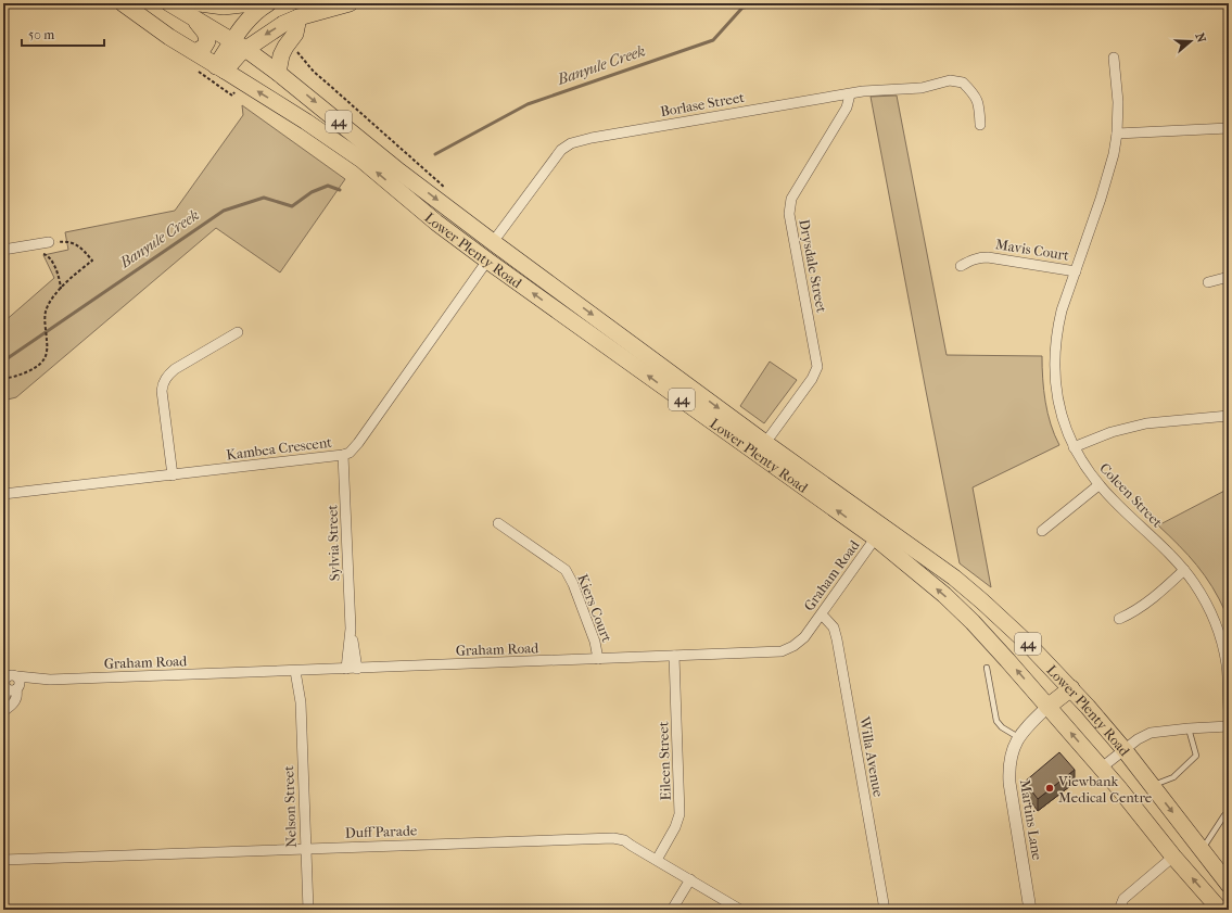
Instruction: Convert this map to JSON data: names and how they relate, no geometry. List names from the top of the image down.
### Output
{
  "streets": {
    "main road": ["44", "Lower Plenty Road"],
    "street": [
      "Borlase Street",
      "Mavis Court",
      "Drysdale Street",
      "Kambea Crescent",
      "Coleen Street",
      "Sylvia Street",
      "Graham Road",
      "Kiers Court",
      "Willa Avenue",
      "Eileen Street",
      "Nelson Street",
      "Martins Lane",
      "Duff Parade"
    ]
  },
  "crossings": [
    ["Borlase Street", "Lower Plenty Road"],
    ["Borlase Street", "Drysdale Street"],
    ["Lower Plenty Road", "Drysdale Street"],
    ["Lower Plenty Road", "Kambea Crescent"],
    ["Lower Plenty Road", "Graham Road"],
    ["Lower Plenty Road", "Martins Lane"],
    ["Mavis Court", "Coleen Street"],
    ["Kambea Crescent", "Sylvia Street"],
    ["Sylvia Street", "Graham Road"],
    ["Graham Road", "Kiers Court"],
    ["Graham Road", "Willa Avenue"],
    ["Graham Road", "Eileen Street"],
    ["Graham Road", "Nelson Street"],
    ["Eileen Street", "Duff Parade"],
    ["Nelson Street", "Duff Parade"]
  ],
  "water": ["Banyule Creek"],
  "places": ["Viewbank Medical Centre"],
  "scale_bar": "50 m",
  "north": "right"
}
